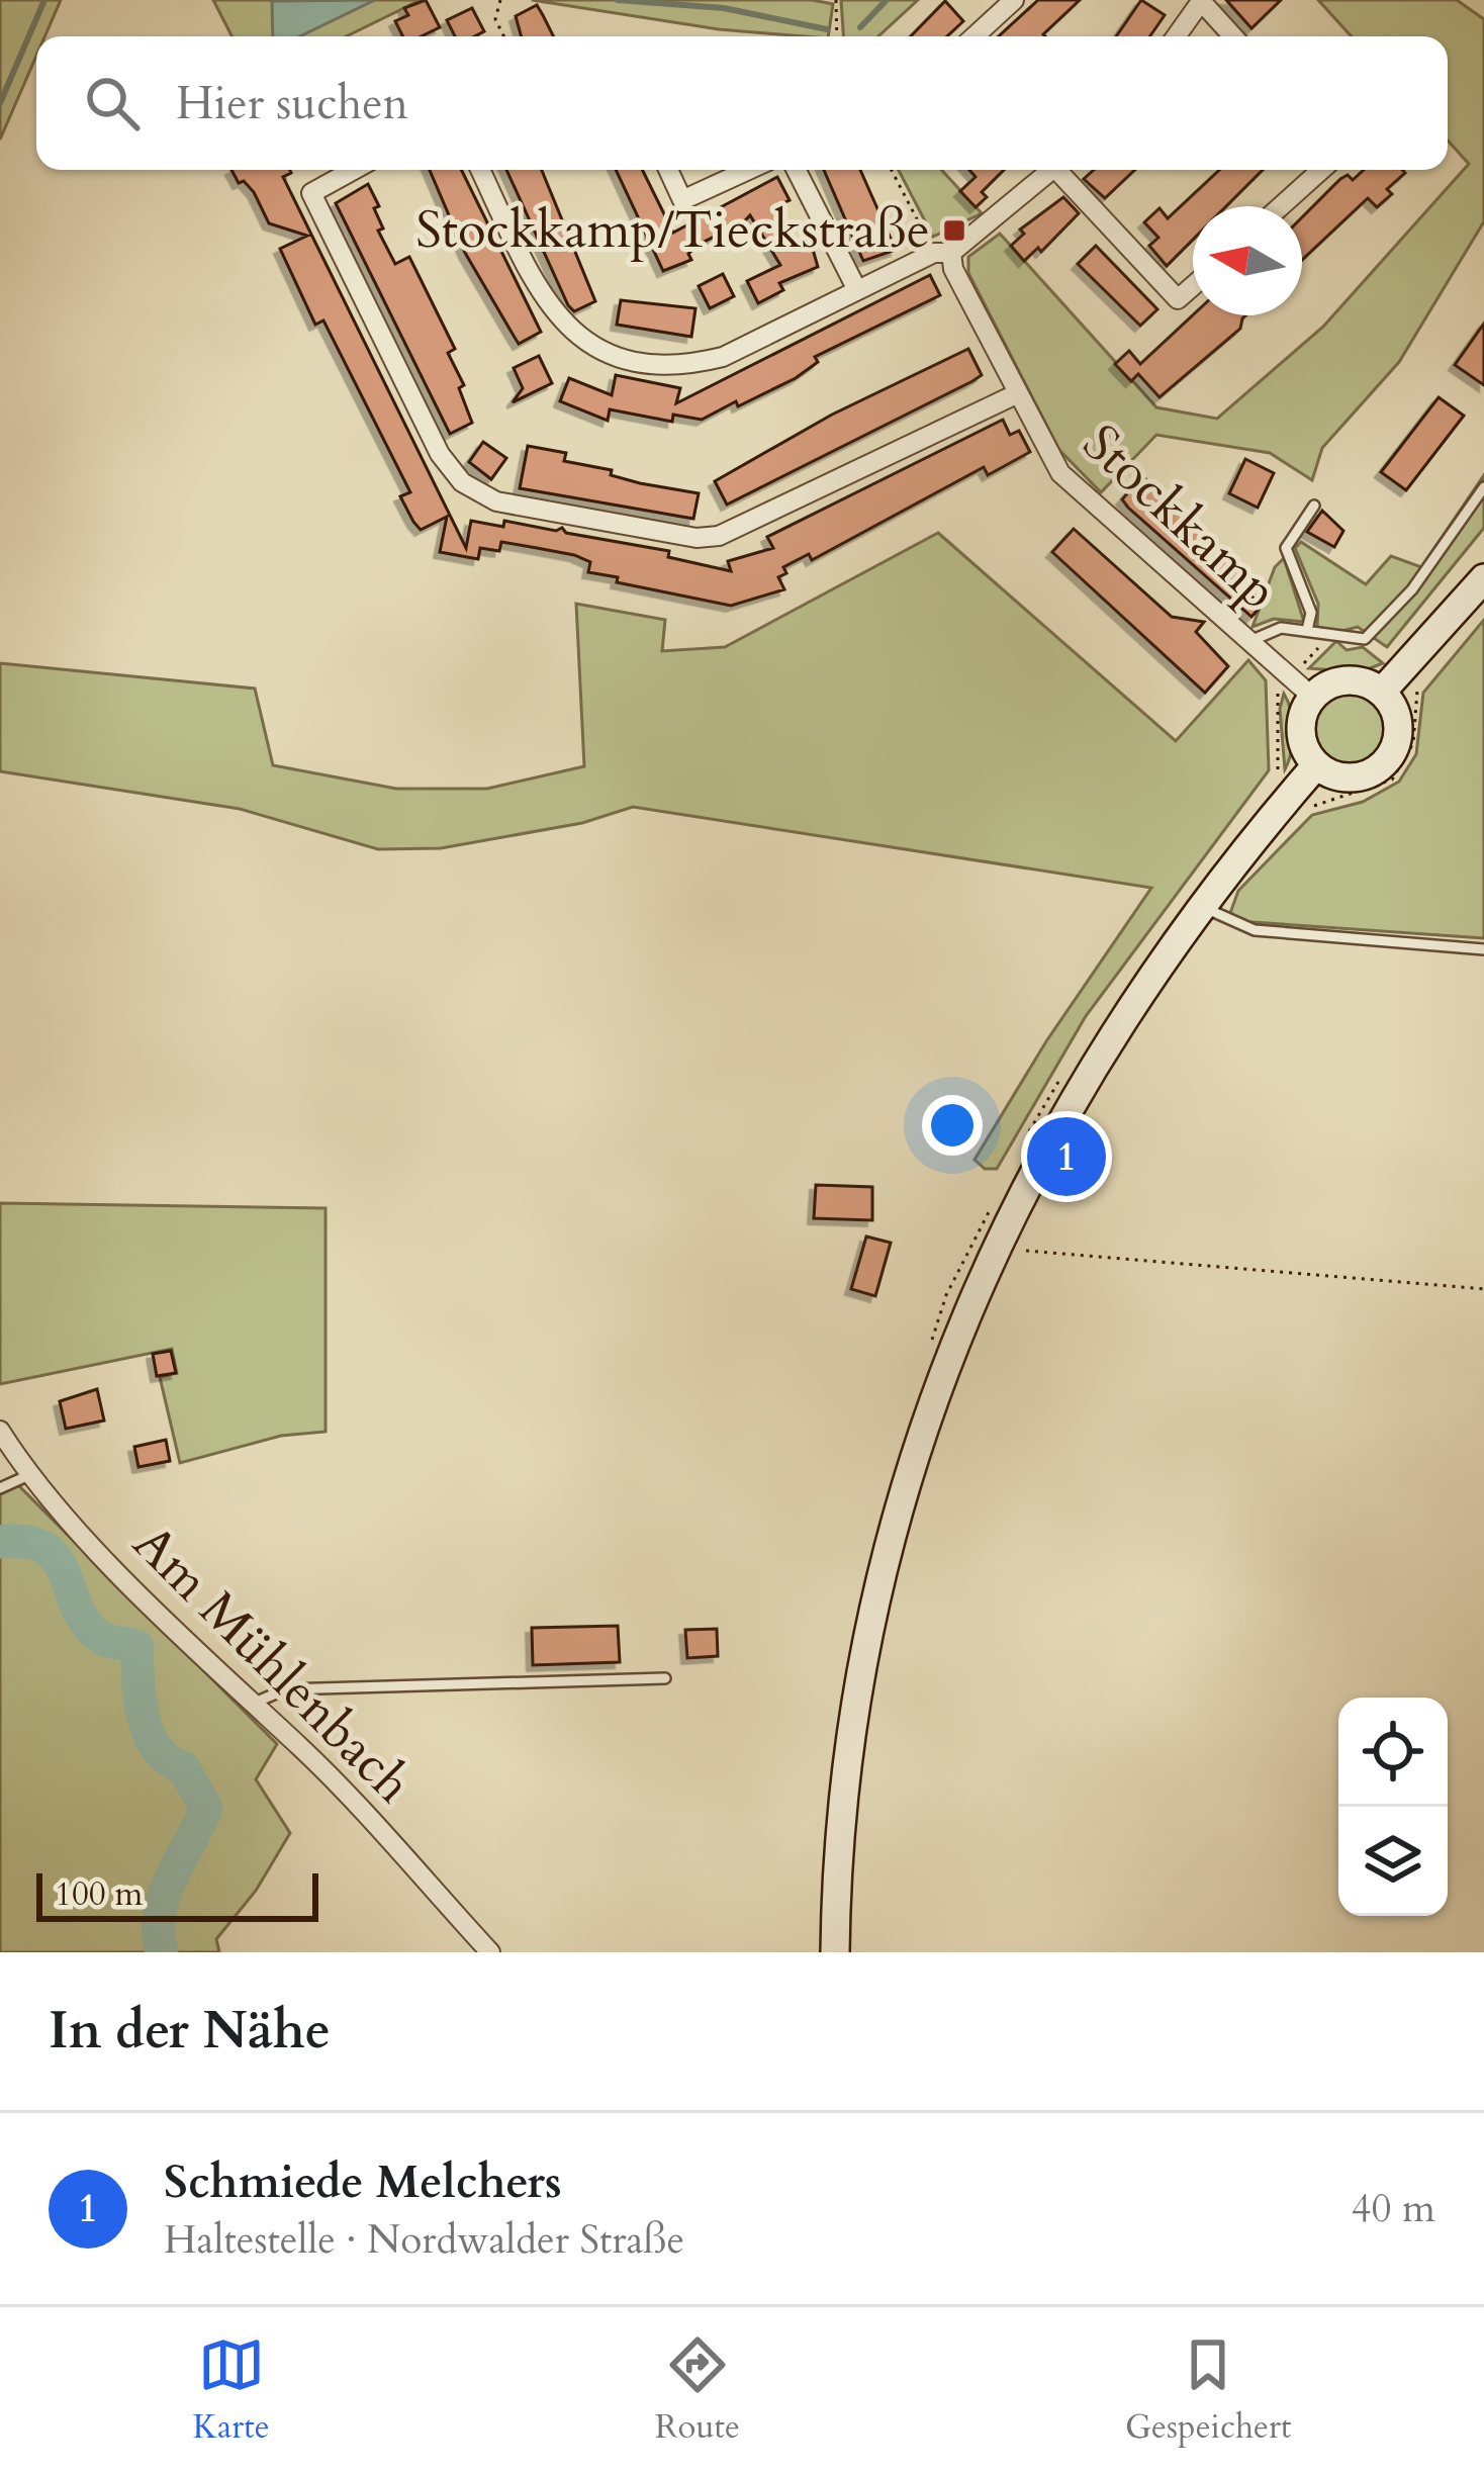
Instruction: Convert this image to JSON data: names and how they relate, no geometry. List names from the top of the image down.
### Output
{
  "streets": {
    "street": ["Stockkamp", "Am Mühlenbach"]
  },
  "places": {
    "transit": ["Stockkamp/Tieckstraße"]
  },
  "scale_bar": "100 m",
  "north": "left",
  "page": {
    "search": "Hier suchen",
    "pins": "1",
    "scale": "100 m",
    "heading": "In der Nähe",
    "list": [
      {
        "mark": "1",
        "name": "Schmiede Melchers",
        "note": "Haltestelle · Nordwalder Straße",
        "value": "40 m"
      }
    ],
    "nav": ["Karte", "Route", "Gespeichert"]
  }
}
